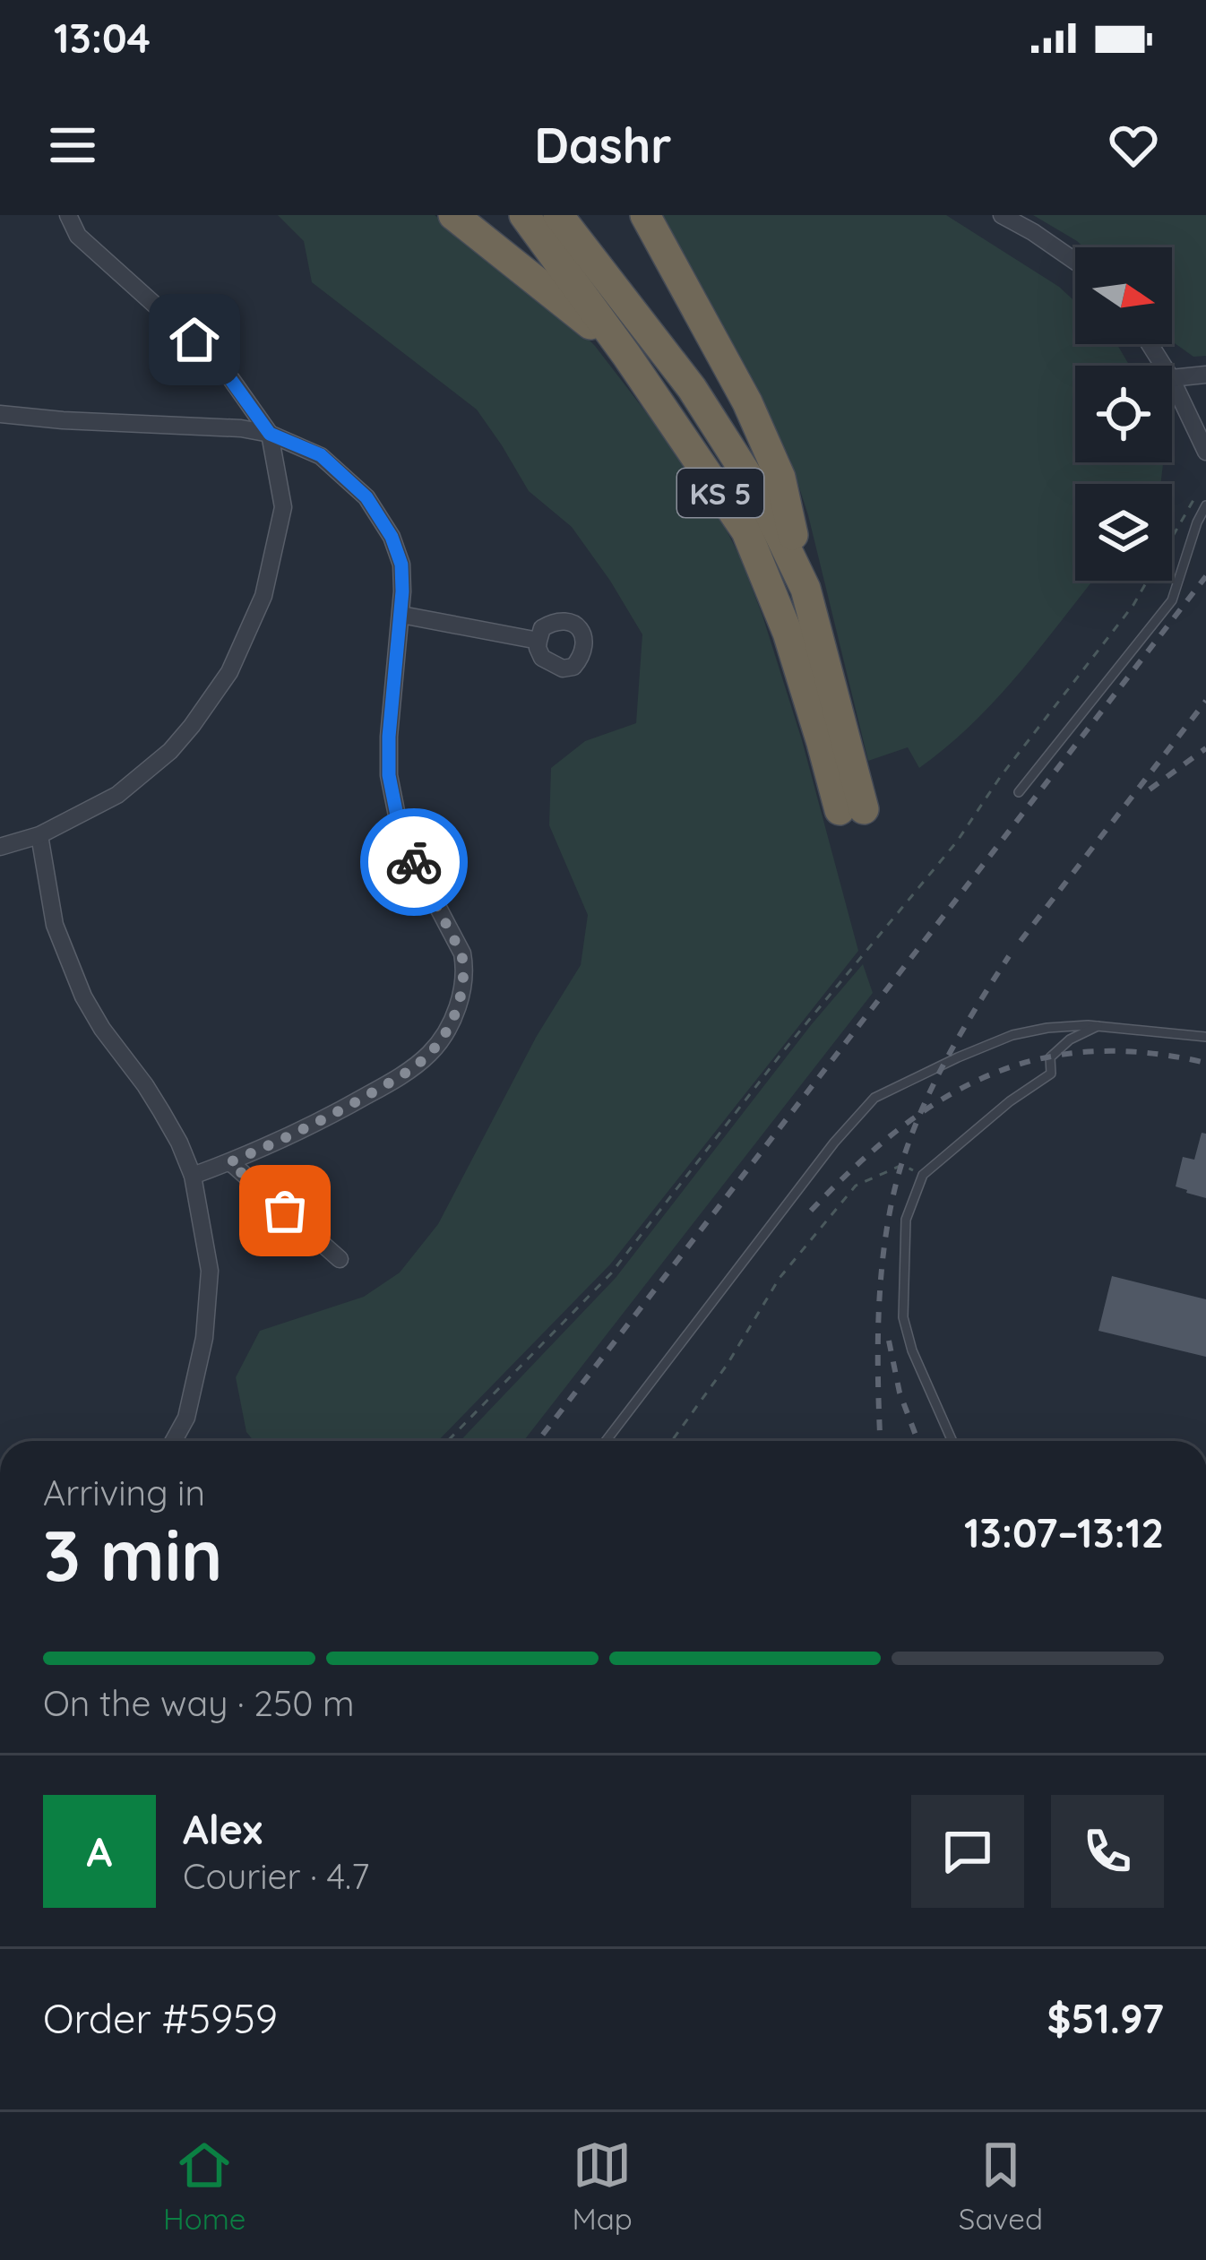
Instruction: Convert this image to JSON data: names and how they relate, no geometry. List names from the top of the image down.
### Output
{
  "streets": {
    "highway": ["KS 5"]
  },
  "north": "right",
  "page": {
    "status": "13:04",
    "header": "Dashr",
    "heading": ["3 min", "Arriving in", "13:07–13:12"],
    "panel": [
      "Alex",
      "Courier · 4.7",
      "Order #5959",
      "$51.97"
    ],
    "bar": "On the way · 250 m",
    "round": "A",
    "tabs": ["Home", "Map", "Saved"]
  }
}
